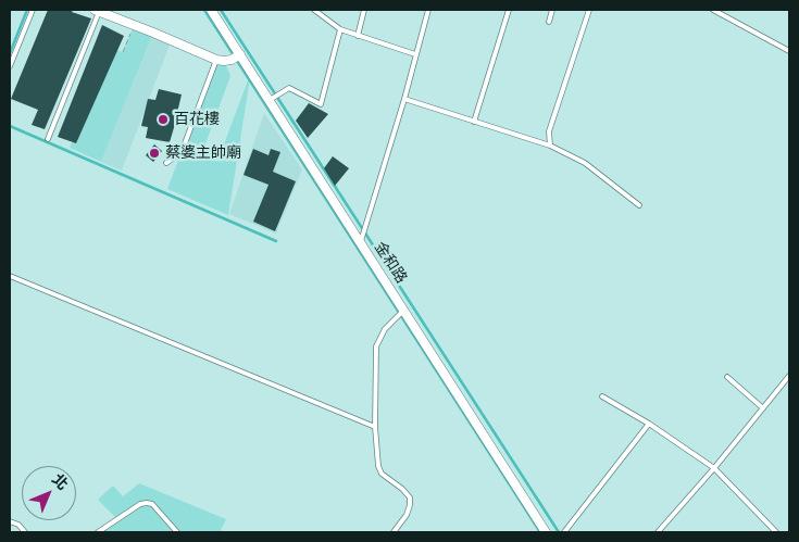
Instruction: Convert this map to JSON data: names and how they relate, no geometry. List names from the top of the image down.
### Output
{
  "streets": {
    "street": ["金和路"]
  },
  "places": ["百花樓", "蔡婆主帥廟"],
  "north": "top right"
}
